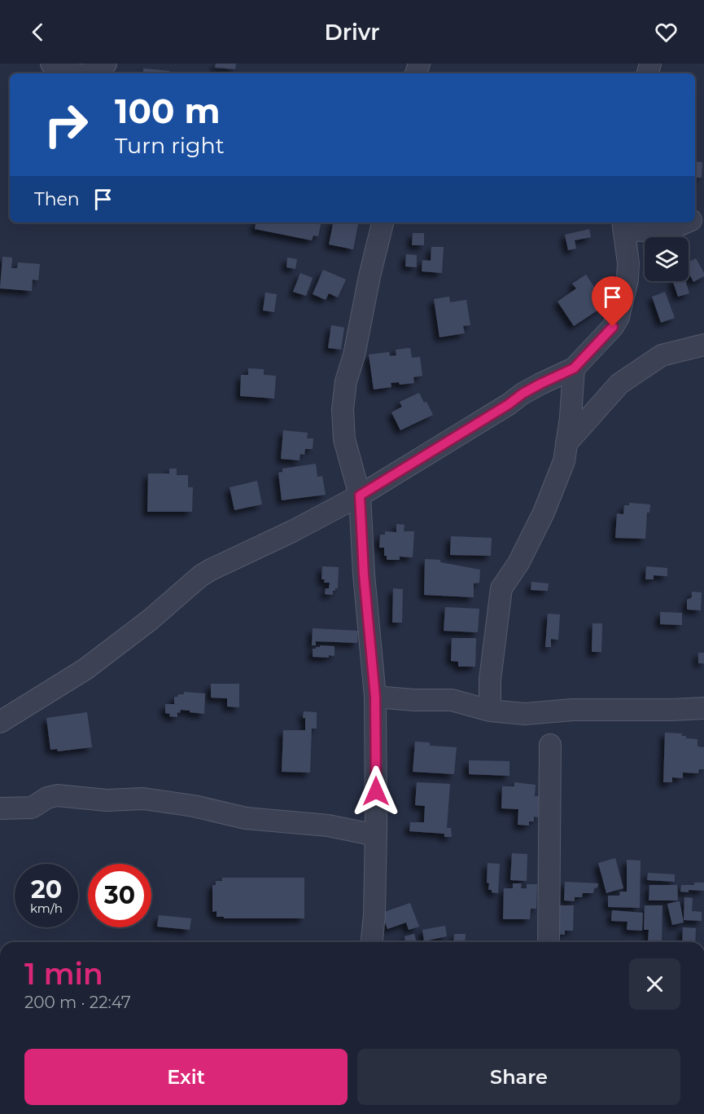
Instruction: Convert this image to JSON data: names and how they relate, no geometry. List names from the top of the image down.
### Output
{
  "page": {
    "header": "Drivr",
    "turn": ["100 m", "Turn right"],
    "then": "Then",
    "speed": "20 km/h",
    "limit": "30",
    "heading": ["1 min", "200 m · 22:47"],
    "buttons": ["Exit", "Share"]
  }
}
